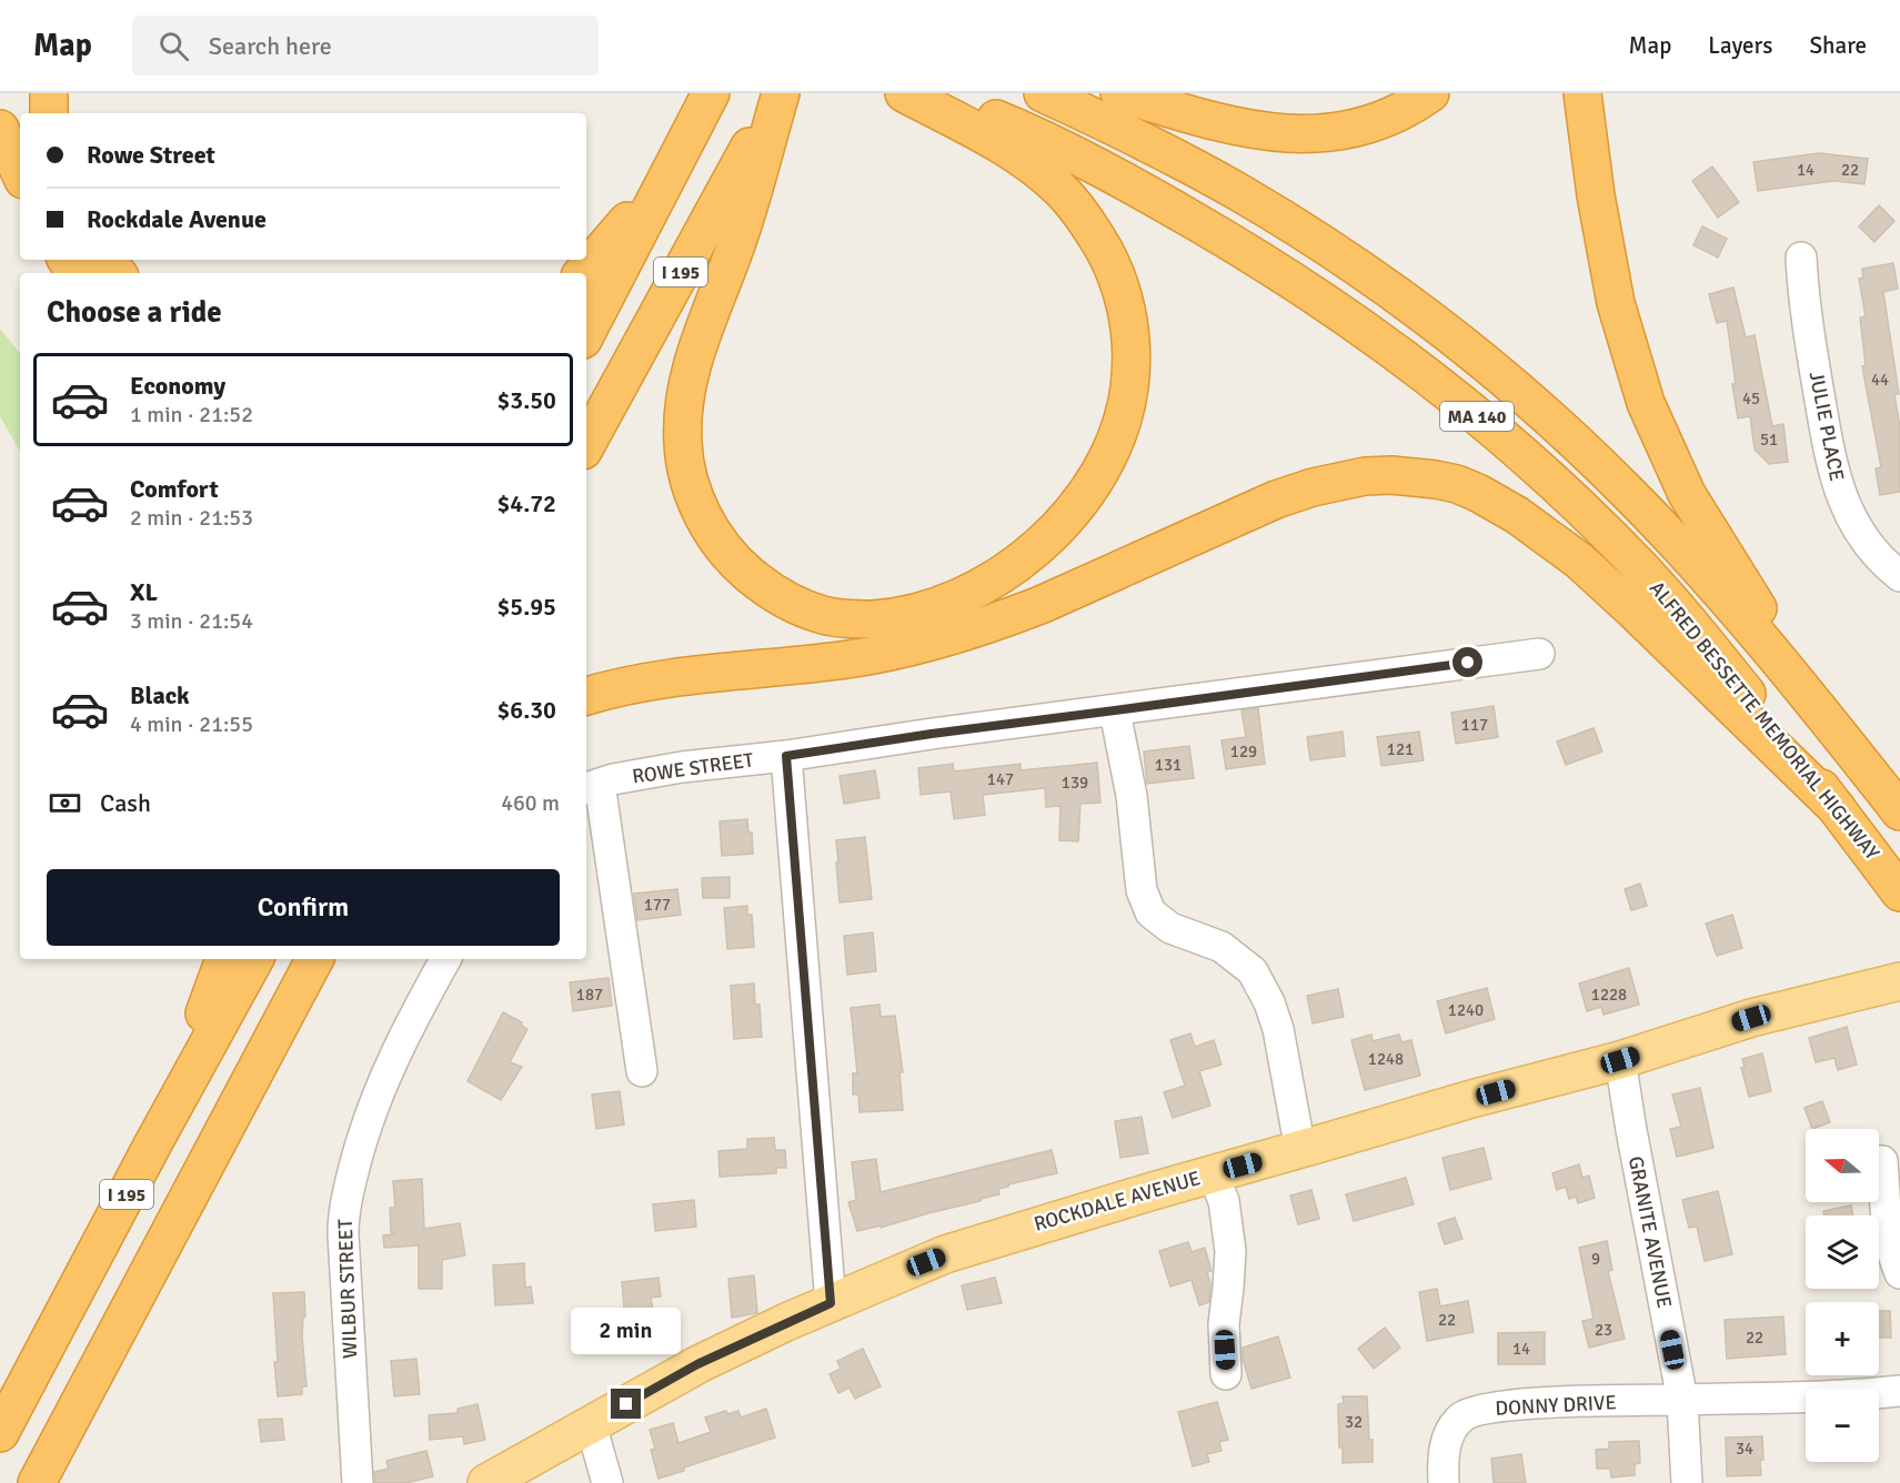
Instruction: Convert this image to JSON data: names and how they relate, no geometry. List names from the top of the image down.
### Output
{
  "streets": {
    "highway": ["I 195", "MA 140", "ALFRED BESSETTE MEMORIAL HIGHWAY"],
    "main road": ["ROCKDALE AVENUE"],
    "street": [
      "JULIE PLACE",
      "ROWE STREET",
      "GRANITE AVENUE",
      "WILBUR STREET",
      "DONNY DRIVE"
    ]
  },
  "crossings": [
    ["ROCKDALE AVENUE", "GRANITE AVENUE"],
    ["GRANITE AVENUE", "DONNY DRIVE"]
  ],
  "house_numbers": [
    "14",
    "22",
    "44",
    "45",
    "51",
    "117",
    "121",
    "129",
    "131",
    "147",
    "139",
    "177",
    "187",
    "1228",
    "1240",
    "1248",
    "9",
    "22",
    "23",
    "22",
    "14",
    "32",
    "34"
  ],
  "north": "left",
  "page": {
    "header": "Map",
    "search": "Search here",
    "nav": ["Map", "Layers", "Share"],
    "banner": ["Rowe Street", "Rockdale Avenue"],
    "heading": "Choose a ride",
    "list": [
      {
        "name": "Economy",
        "note": "1 min · 21:52",
        "value": "$3.50"
      },
      {
        "name": "Comfort",
        "note": "2 min · 21:53",
        "value": "$4.72"
      },
      {
        "name": "XL",
        "note": "3 min · 21:54",
        "value": "$5.95"
      },
      {
        "name": "Black",
        "note": "4 min · 21:55",
        "value": "$6.30"
      }
    ],
    "pay": ["Cash", "460 m"],
    "buttons": "Confirm",
    "map_buttons": ["+", "−"],
    "bubble": "2 min"
  }
}
